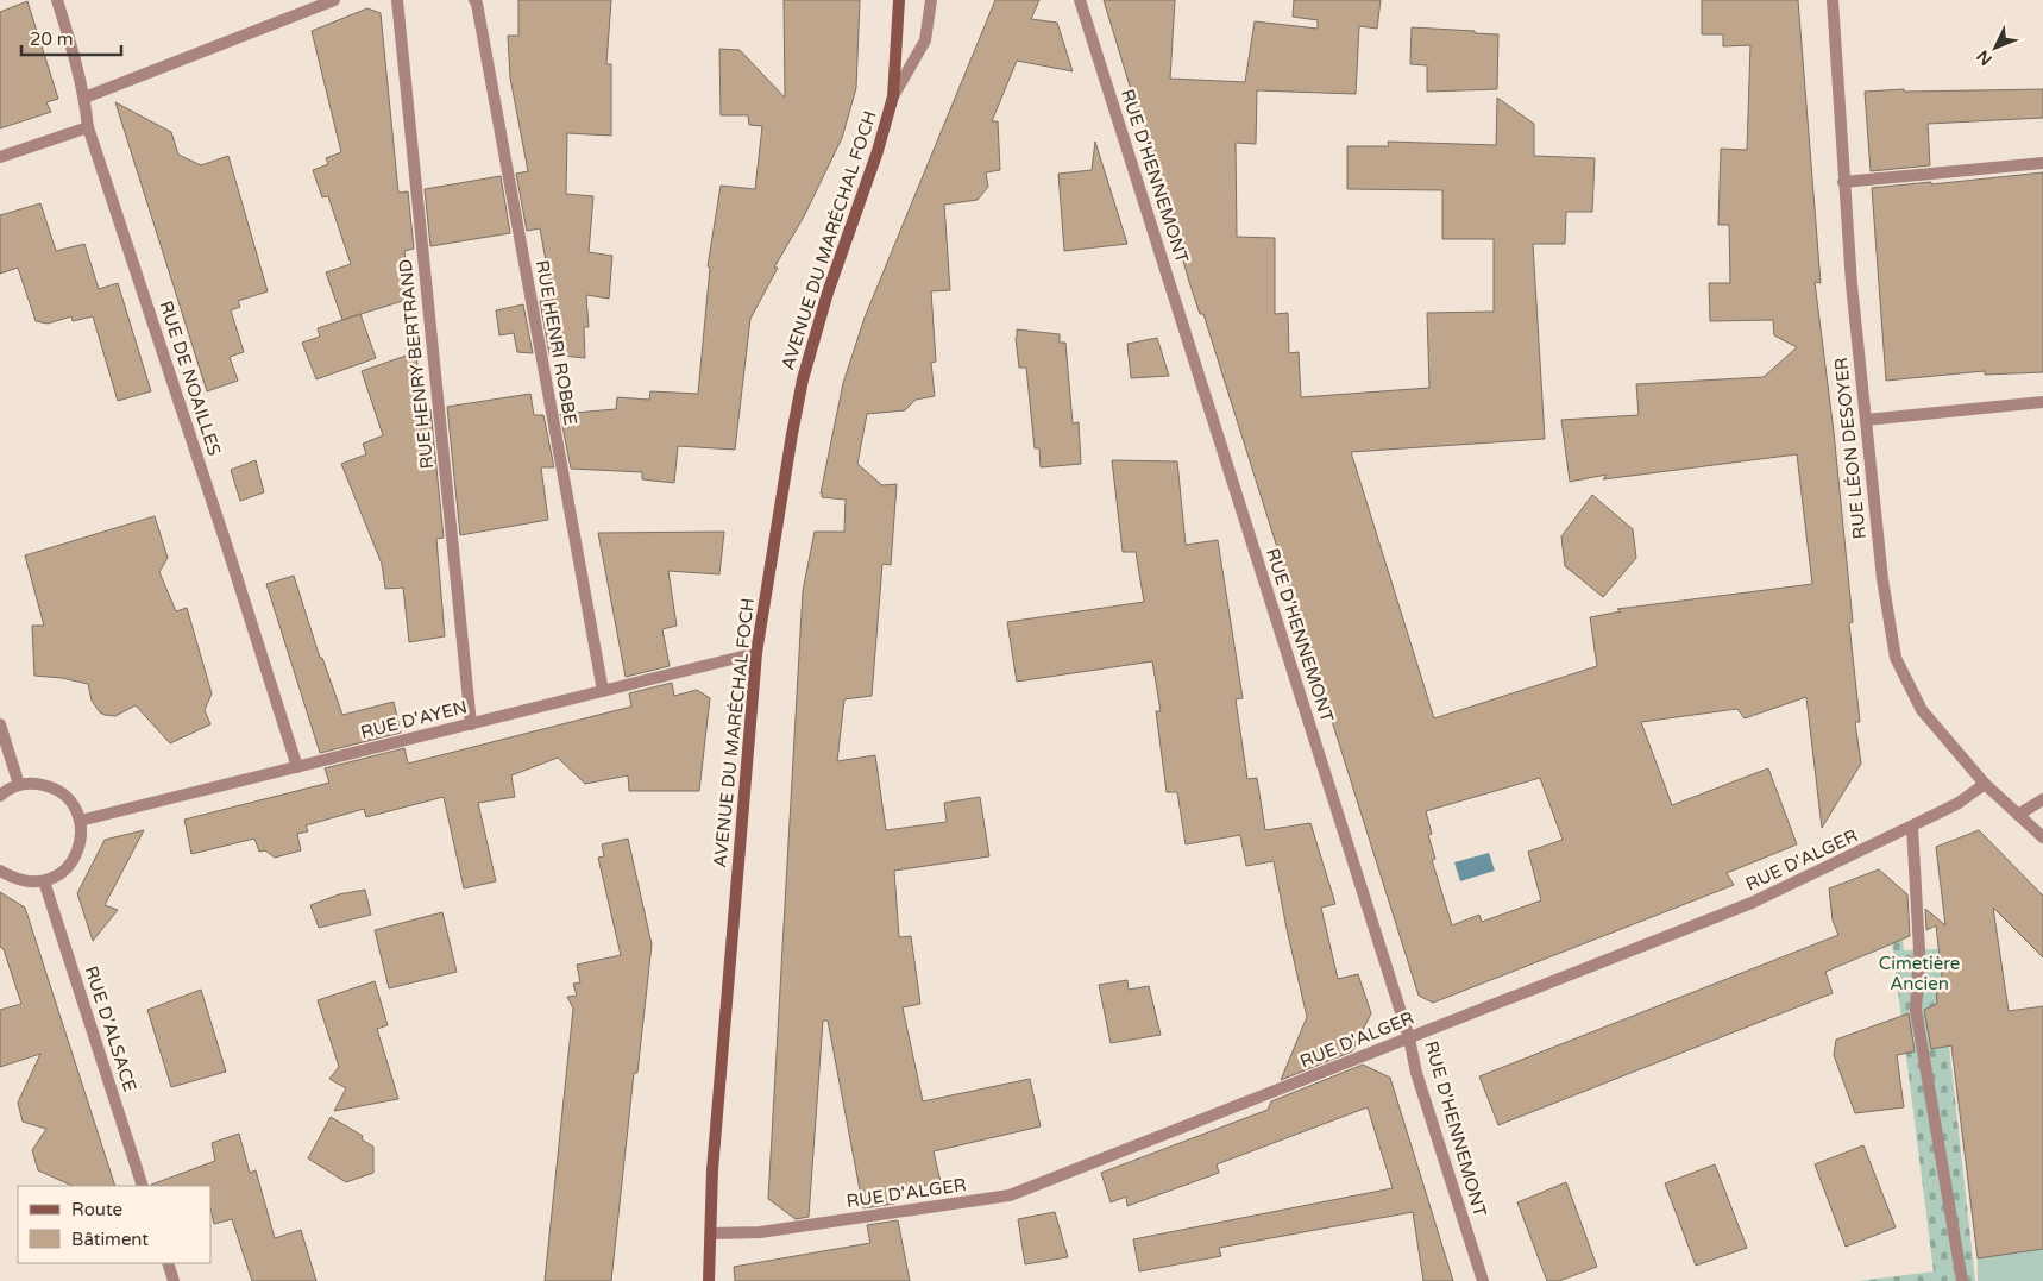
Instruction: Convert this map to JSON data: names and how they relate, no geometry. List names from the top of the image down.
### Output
{
  "streets": {
    "main road": ["AVENUE DU MARÉCHAL FOCH"],
    "street": [
      "RUE D'HENNEMONT",
      "RUE HENRI ROBBE",
      "RUE HENRY BERTRAND",
      "RUE DE NOAILLES",
      "RUE LÉON DESOYER",
      "RUE D'AYEN",
      "RUE D'ALGER",
      "RUE D'ALSACE"
    ]
  },
  "crossings": [
    ["RUE D'HENNEMONT", "RUE D'ALGER"],
    ["AVENUE DU MARÉCHAL FOCH", "RUE D'AYEN"],
    ["AVENUE DU MARÉCHAL FOCH", "RUE D'ALGER"],
    ["RUE HENRI ROBBE", "RUE D'AYEN"],
    ["RUE HENRY BERTRAND", "RUE D'AYEN"],
    ["RUE DE NOAILLES", "RUE D'AYEN"],
    ["RUE LÉON DESOYER", "RUE D'ALGER"]
  ],
  "parks": ["Cimetière Ancien"],
  "legend": ["Route", "Bâtiment"],
  "scale_bar": "20 m",
  "north": "bottom left"
}
